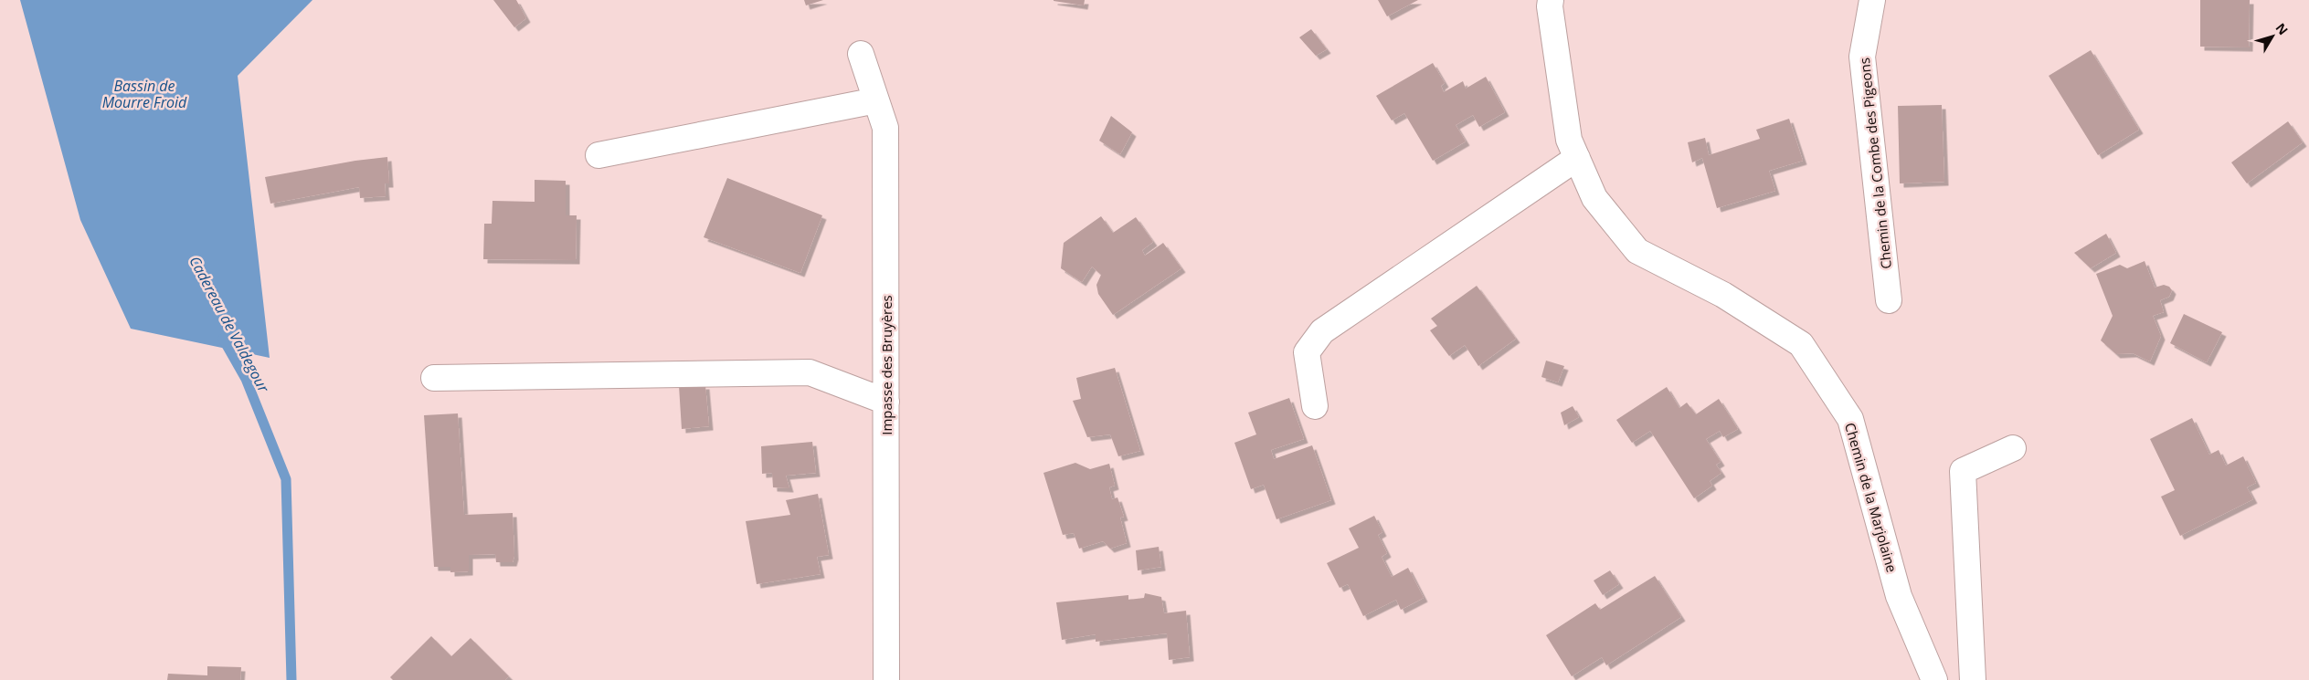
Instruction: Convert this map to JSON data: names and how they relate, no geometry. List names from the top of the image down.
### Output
{
  "streets": {
    "street": ["Chemin de la Combe des Pigeons", "Impasse des Bruyères", "Chemin de la Marjolaine"]
  },
  "water": ["Bassin de Mourre Froid", "Cadereau de Valdegour"],
  "north": "top right"
}
